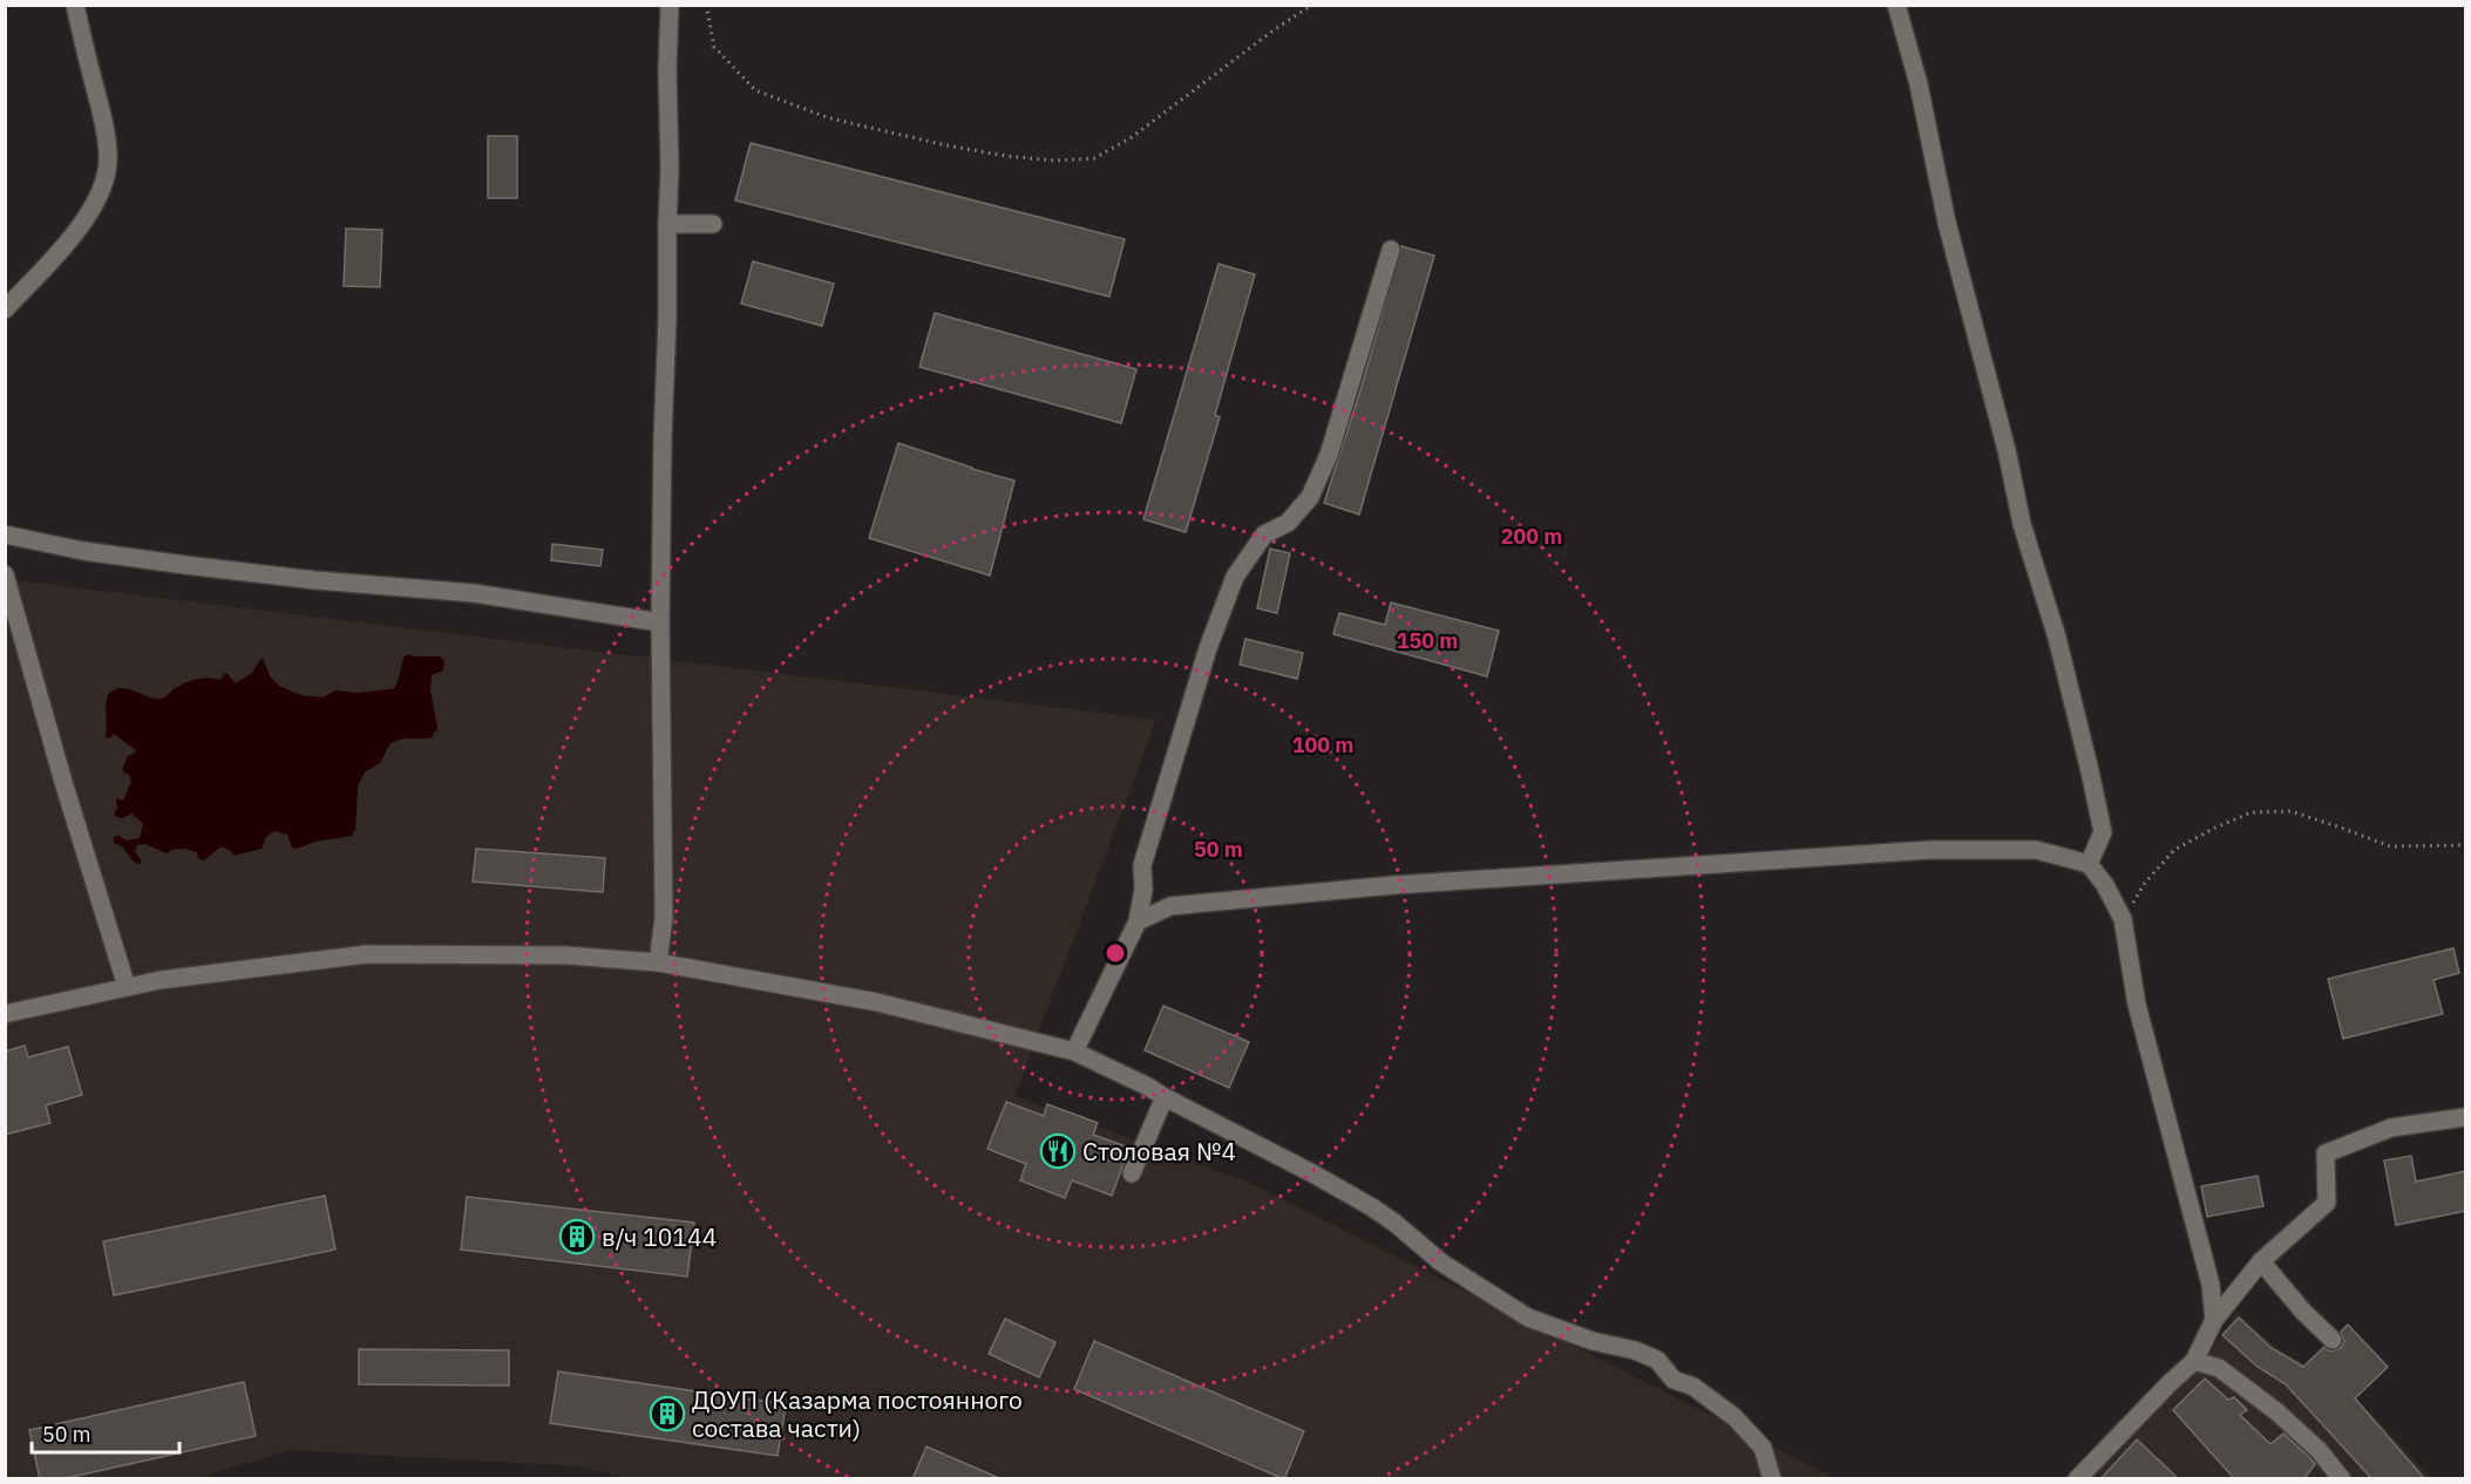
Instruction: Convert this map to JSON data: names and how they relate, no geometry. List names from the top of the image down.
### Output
{
  "places": {
    "restaurant": ["Столовая №4"],
    "building": ["в/ч 10144", "ДОУП (Казарма постоянного состава части)"]
  },
  "scale_bar": "50 m",
  "rings": [
    "200 m",
    "150 m",
    "100 m",
    "50 m"
  ]
}
